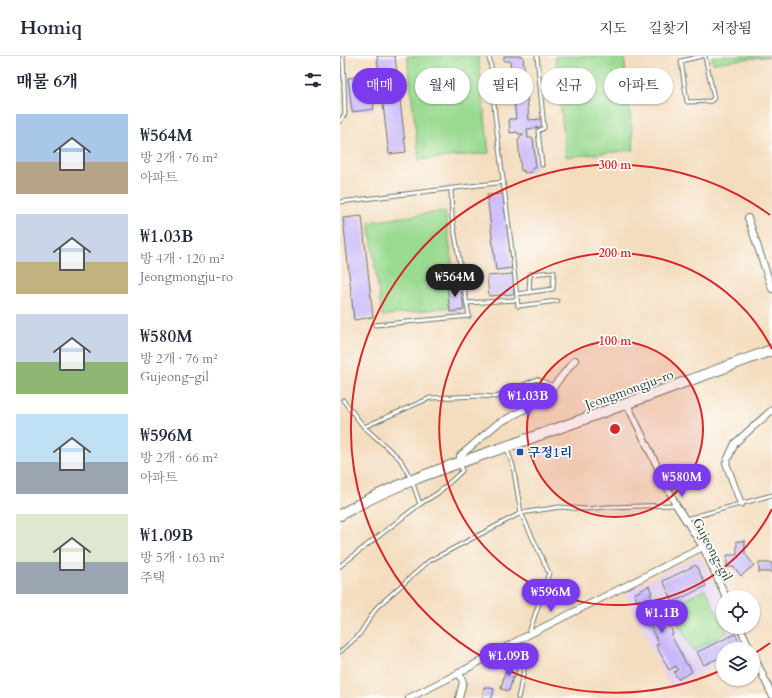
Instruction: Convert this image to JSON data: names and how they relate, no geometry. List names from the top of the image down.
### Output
{
  "streets": {
    "main road": ["Jeongmongju-ro"],
    "street": ["Gujeong-gil"]
  },
  "crossings": [
    ["Jeongmongju-ro", "Gujeong-gil"]
  ],
  "places": {
    "transit": ["구정1리"]
  },
  "page": {
    "header": "Homiq",
    "nav": ["지도", "길찾기", "저장됨"],
    "heading": "매물 6개",
    "chip": [
      "매매",
      "월세",
      "필터",
      "신규",
      "아파트"
    ],
    "list": [
      {
        "name": "₩564M",
        "note": "방 2개 · 76 m² · 아파트"
      },
      {
        "name": "₩1.03B",
        "note": "방 4개 · 120 m² · Jeongmongju-ro"
      },
      {
        "name": "₩580M",
        "note": "방 2개 · 76 m² · Gujeong-gil"
      },
      {
        "name": "₩596M",
        "note": "방 2개 · 66 m² · 아파트"
      },
      {
        "name": "₩1.09B",
        "note": "방 5개 · 163 m² · 주택"
      }
    ],
    "price": [
      "₩564M",
      "₩1.03B",
      "₩580M",
      "₩596M",
      "₩1.1B",
      "₩1.09B"
    ]
  },
  "rings": ["300 m", "200 m", "100 m"]
}
